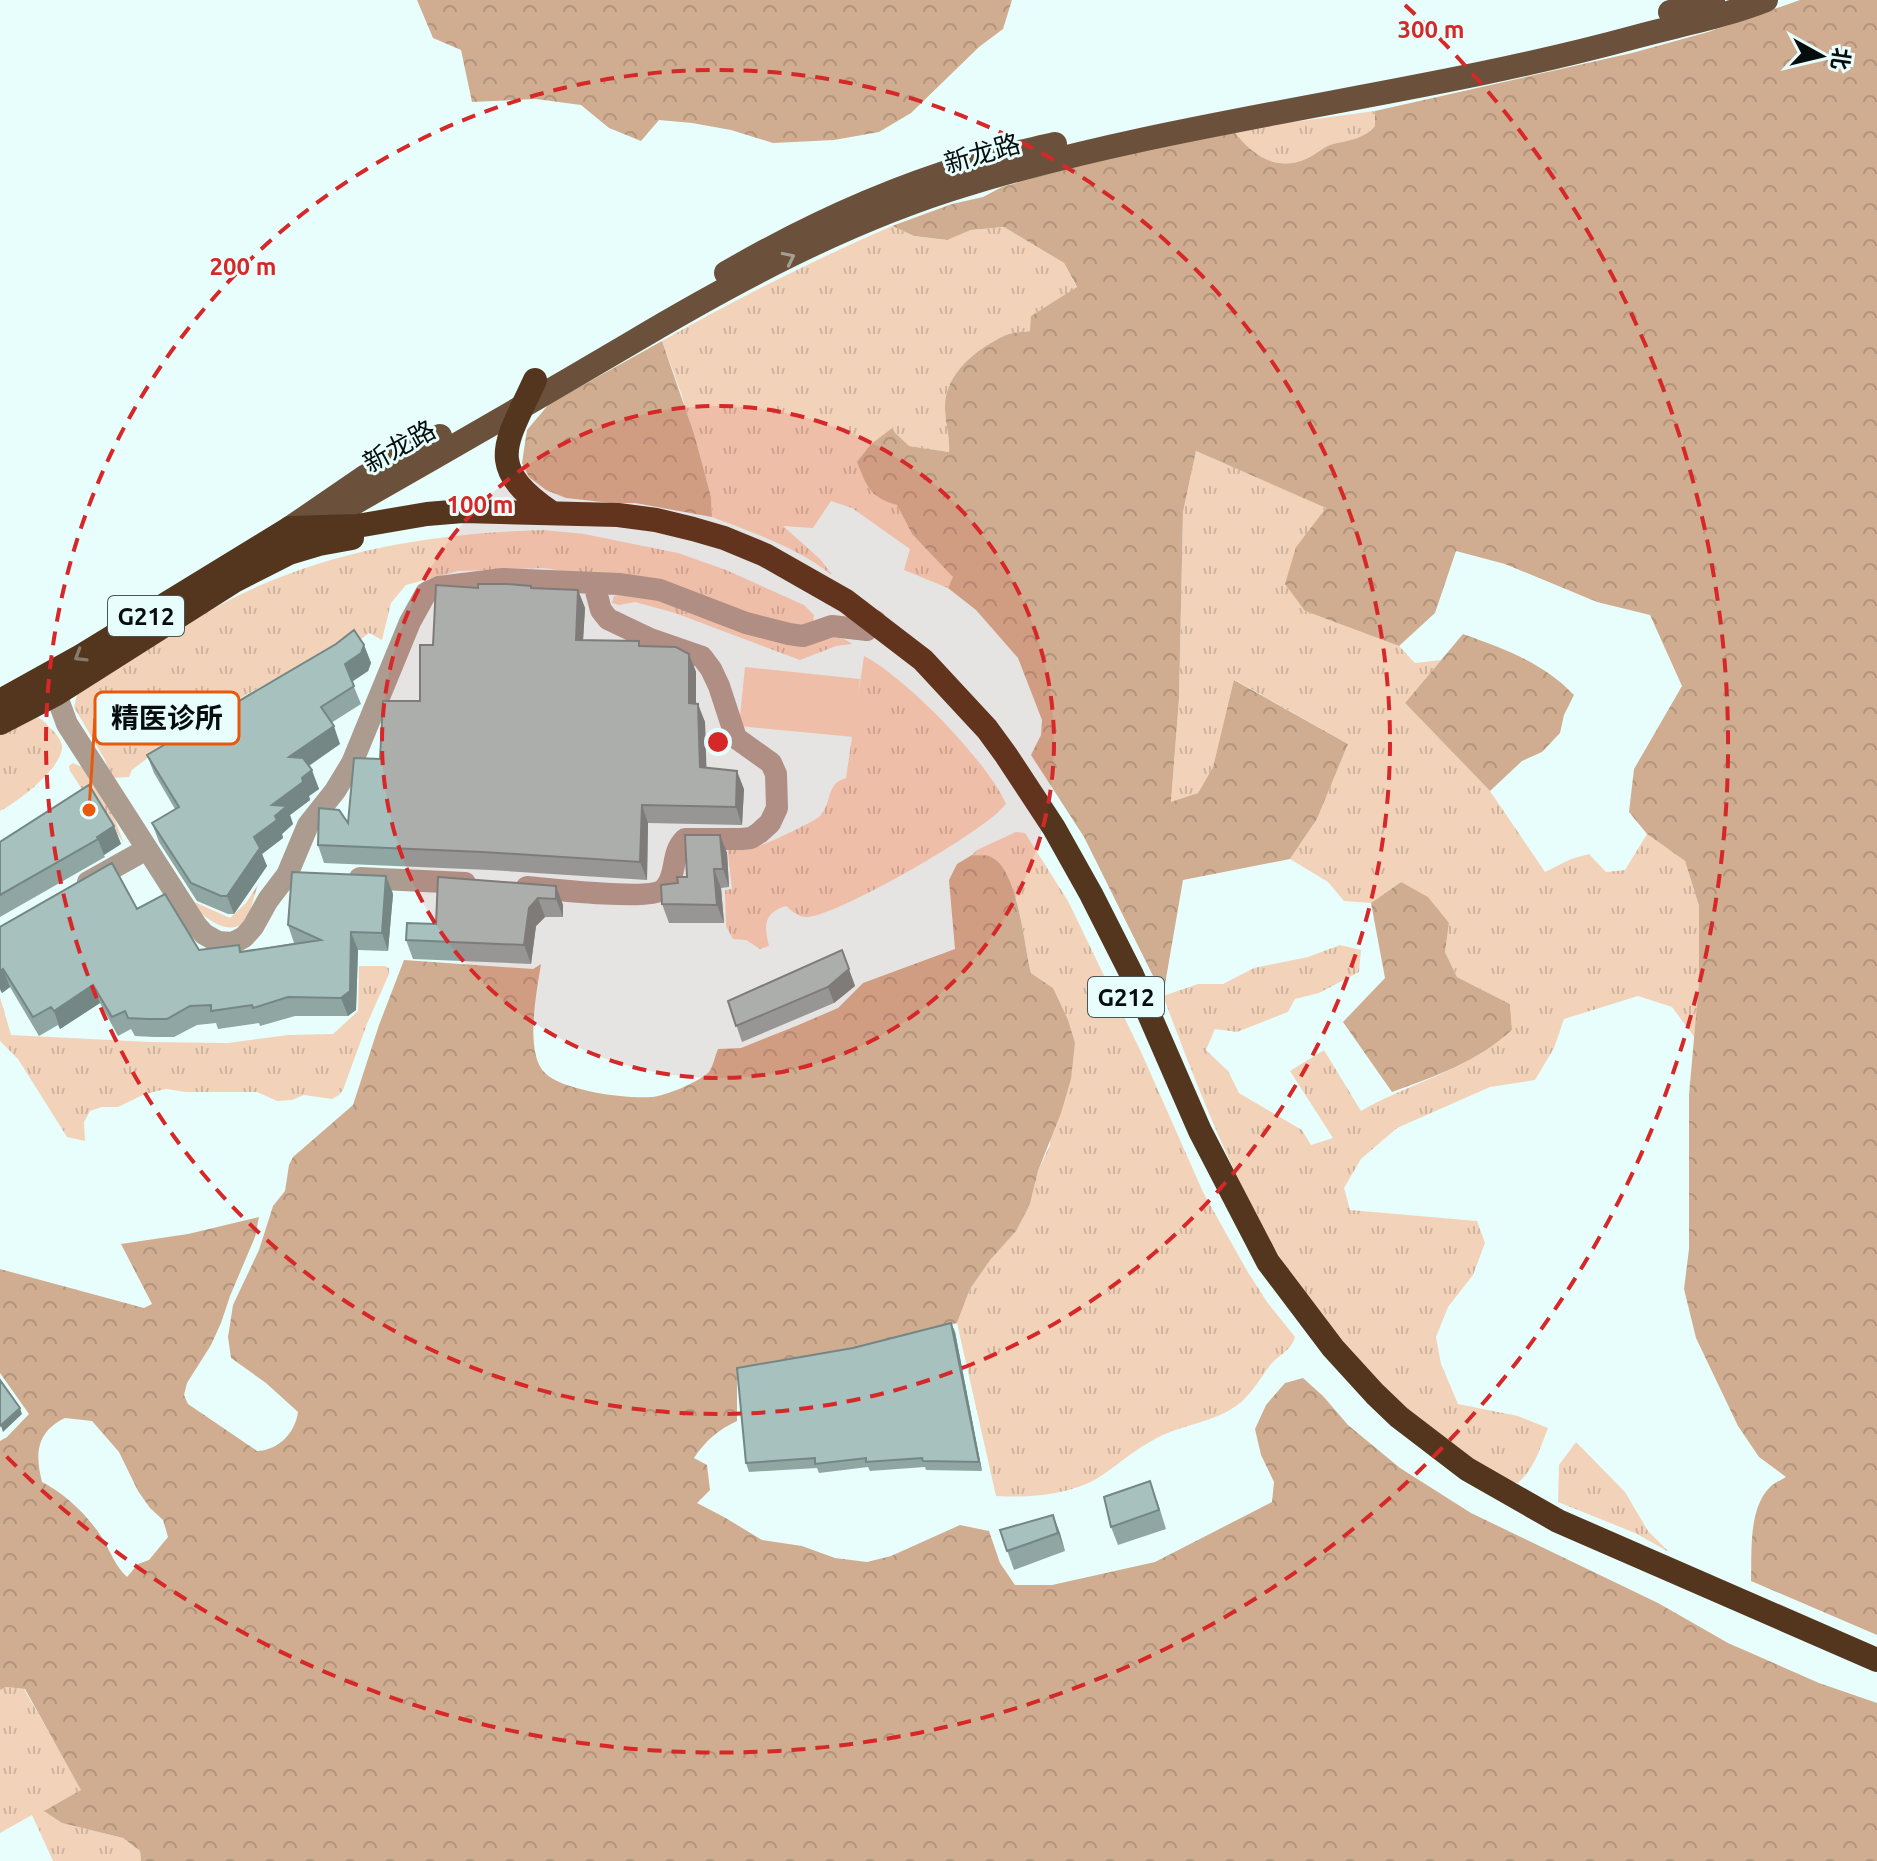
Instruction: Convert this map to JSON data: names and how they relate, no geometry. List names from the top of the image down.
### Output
{
  "streets": {
    "highway": ["G212"],
    "main road": ["新龙路"]
  },
  "crossings": [
    ["新龙路", "G212"]
  ],
  "places": ["精医诊所"],
  "north": "right",
  "rings": ["300 m", "200 m", "100 m"]
}
